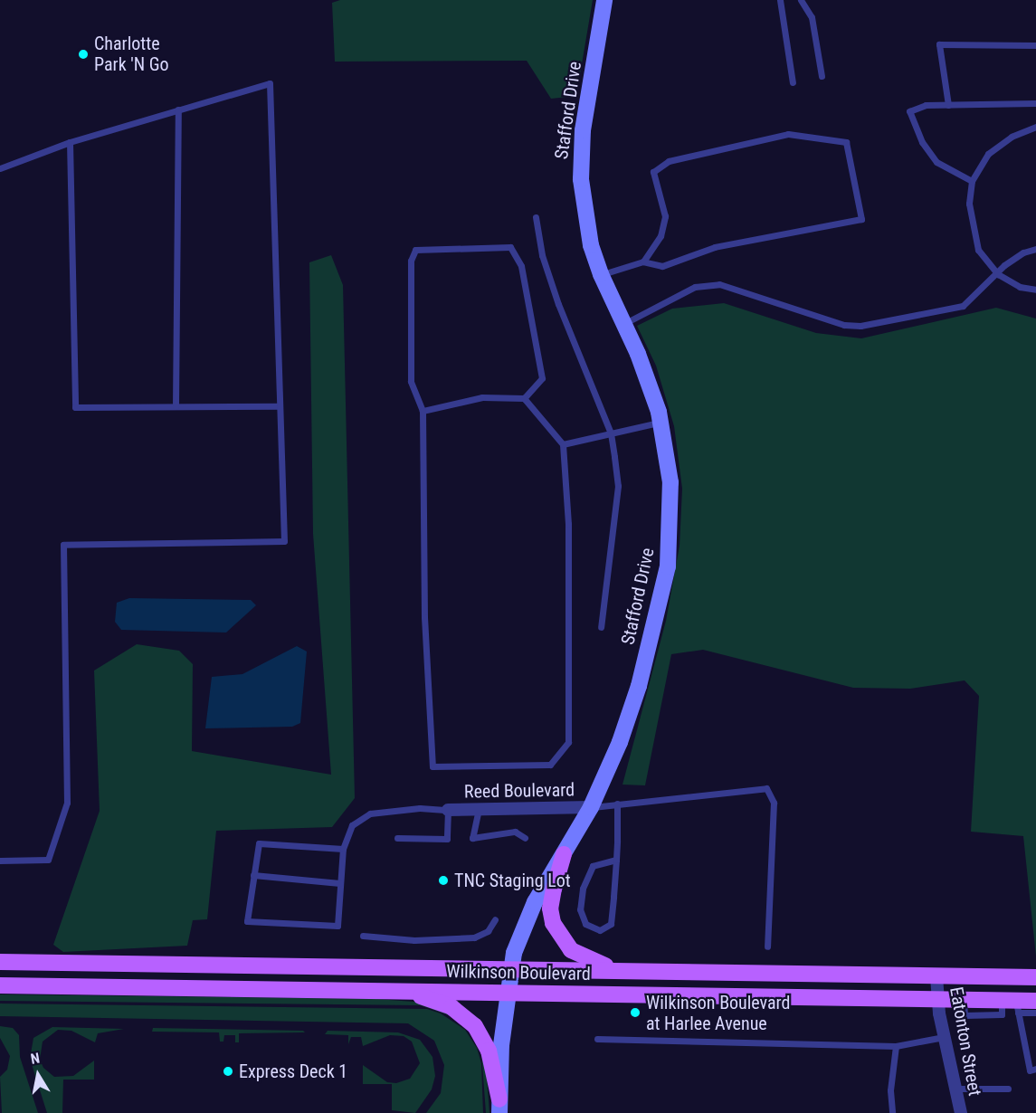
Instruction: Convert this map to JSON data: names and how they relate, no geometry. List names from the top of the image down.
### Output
{
  "streets": {
    "main road": ["Wilkinson Boulevard"],
    "street": ["Stafford Drive", "Reed Boulevard", "Eatonton Street"]
  },
  "crossings": [
    ["Stafford Drive", "Reed Boulevard"],
    ["Stafford Drive", "Wilkinson Boulevard"],
    ["Wilkinson Boulevard", "Eatonton Street"]
  ],
  "places": [
    "Charlotte Park 'N Go",
    "TNC Staging Lot",
    "Wilkinson Boulevard at Harlee Avenue",
    "Express Deck 1"
  ],
  "north": "top"
}
